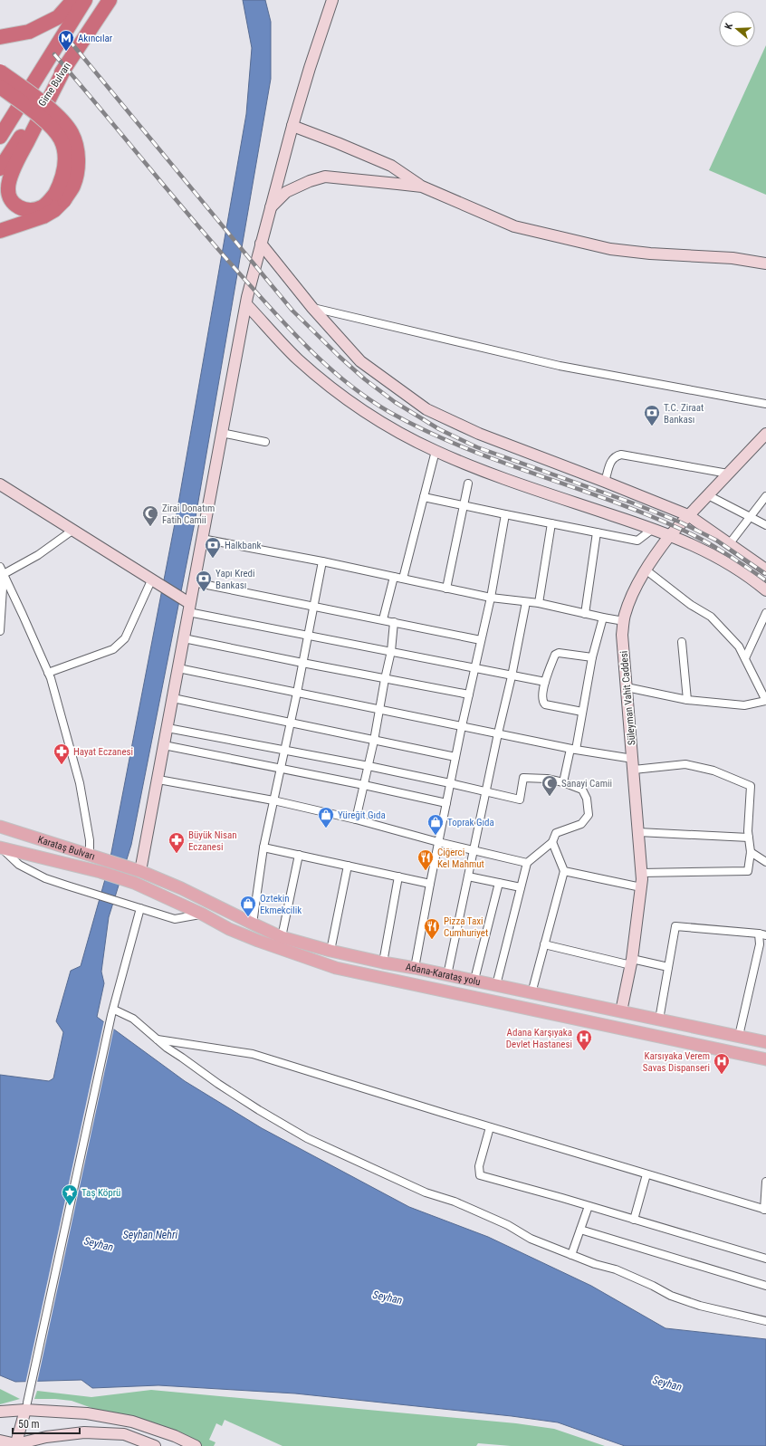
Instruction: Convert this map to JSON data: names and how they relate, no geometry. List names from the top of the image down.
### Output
{
  "streets": {
    "highway": ["Girne Bulvarı"],
    "main road": ["Süleyman Vahit Caddesi", "Karataş Bulvarı", "Adana-Karataş yolu"]
  },
  "crossings": [
    ["Süleyman Vahit Caddesi", "Adana-Karataş yolu"],
    ["Karataş Bulvarı", "Adana-Karataş yolu"]
  ],
  "water": ["Seyhan Nehri", "Seyhan"],
  "places": {
    "metro station": ["Akıncılar"],
    "bank": ["T.C. Ziraat Bankası", "Halkbank", "Yapı Kredi Bankası"],
    "mosque": ["Zirai Donatım Fatih Camii", "Sanayi Camii"],
    "pharmacy": ["Hayat Eczanesi", "Büyük Nisan Eczanesi"],
    "shop": ["Yüreğit Gıda", "Toprak Gıda", "Oztekin Ekmekcilik"],
    "restaurant": ["Ciğerci Kel Mahmut", "Pizza Taxi Cumhuriyet"],
    "hospital": ["Adana Karşıyaka Devlet Hastanesi", "Karsıyaka Verem Savas Dispanseri"],
    "place": ["Taș Köprü"]
  },
  "scale_bar": "50 m",
  "north": "left"
}
